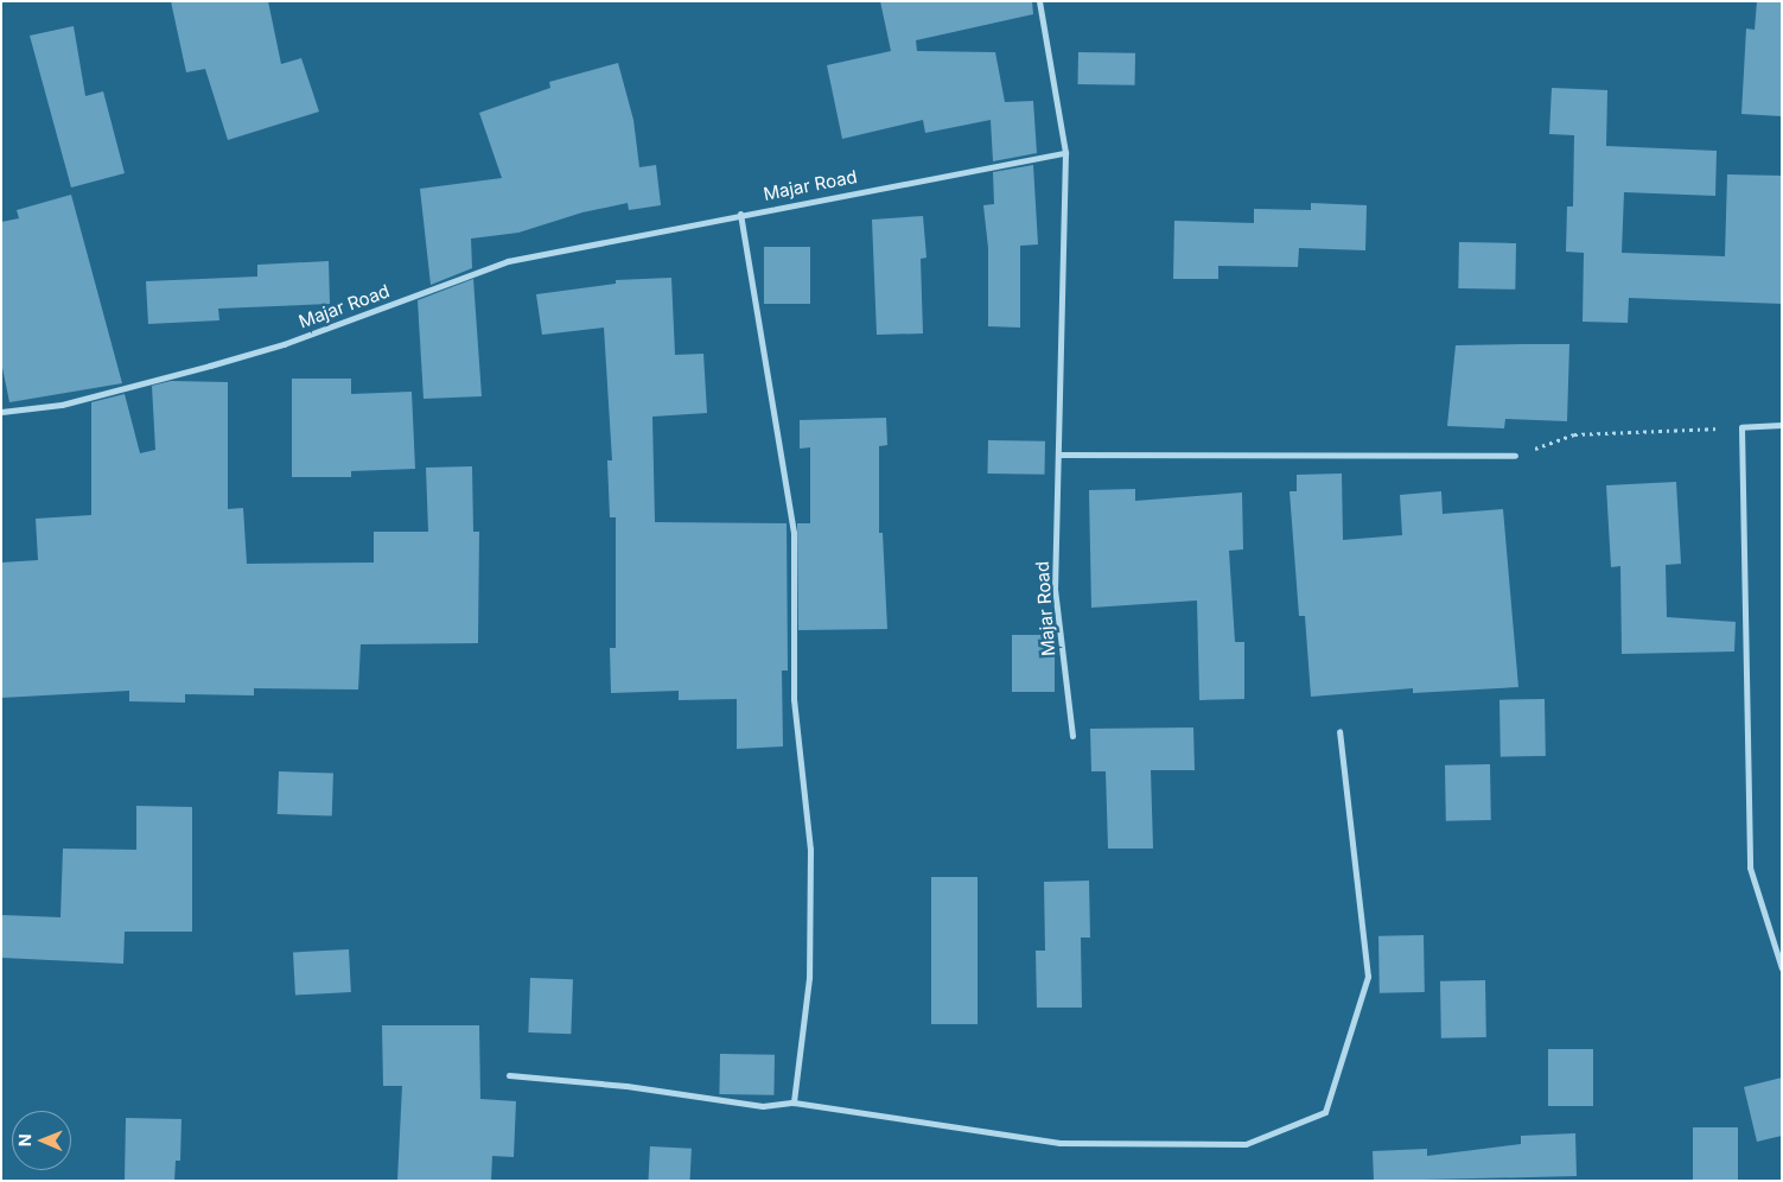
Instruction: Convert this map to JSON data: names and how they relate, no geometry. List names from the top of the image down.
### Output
{
  "streets": {
    "street": ["Majar Road"]
  },
  "north": "left"
}
